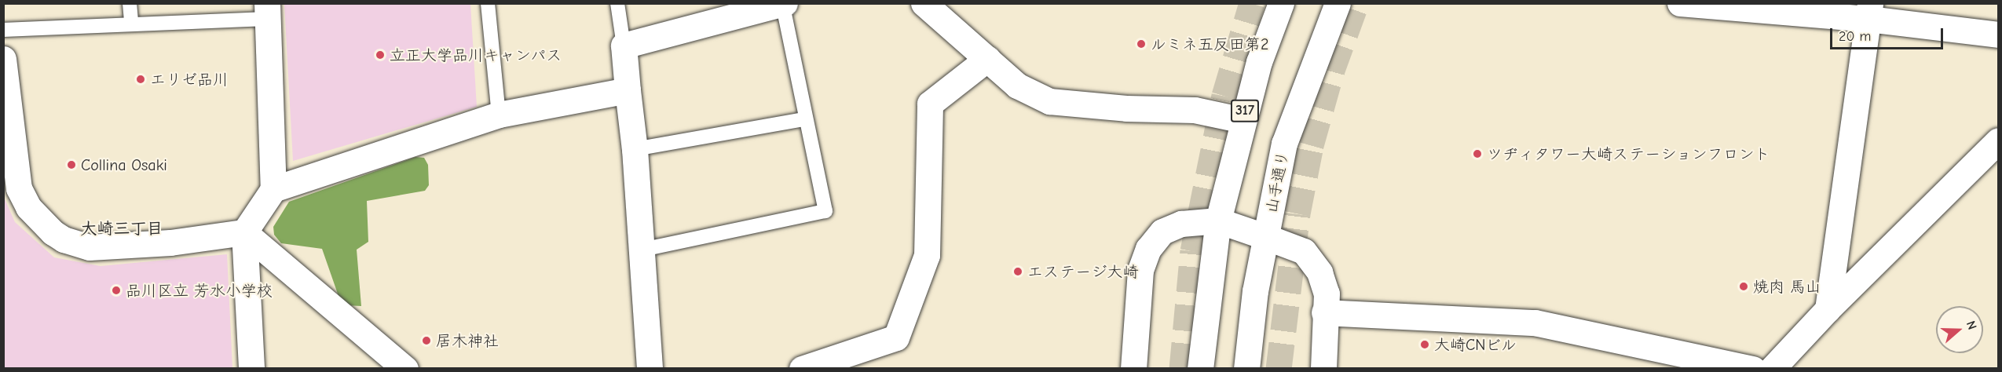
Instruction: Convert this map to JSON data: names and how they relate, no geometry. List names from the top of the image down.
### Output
{
  "streets": {
    "street": ["317", "山手通り"]
  },
  "districts": ["大崎三丁目"],
  "places": [
    "ルミネ五反田第2",
    "立正大学品川キャンパス",
    "エリゼ品川",
    "ツヂィタワー大崎ステーションフロント",
    "Collina Osaki",
    "エステージ大崎",
    "焼肉 馬山",
    "品川区立 芳水小学校",
    "居木神社",
    "大崎CNビル"
  ],
  "scale_bar": "20 m",
  "north": "right"
}
